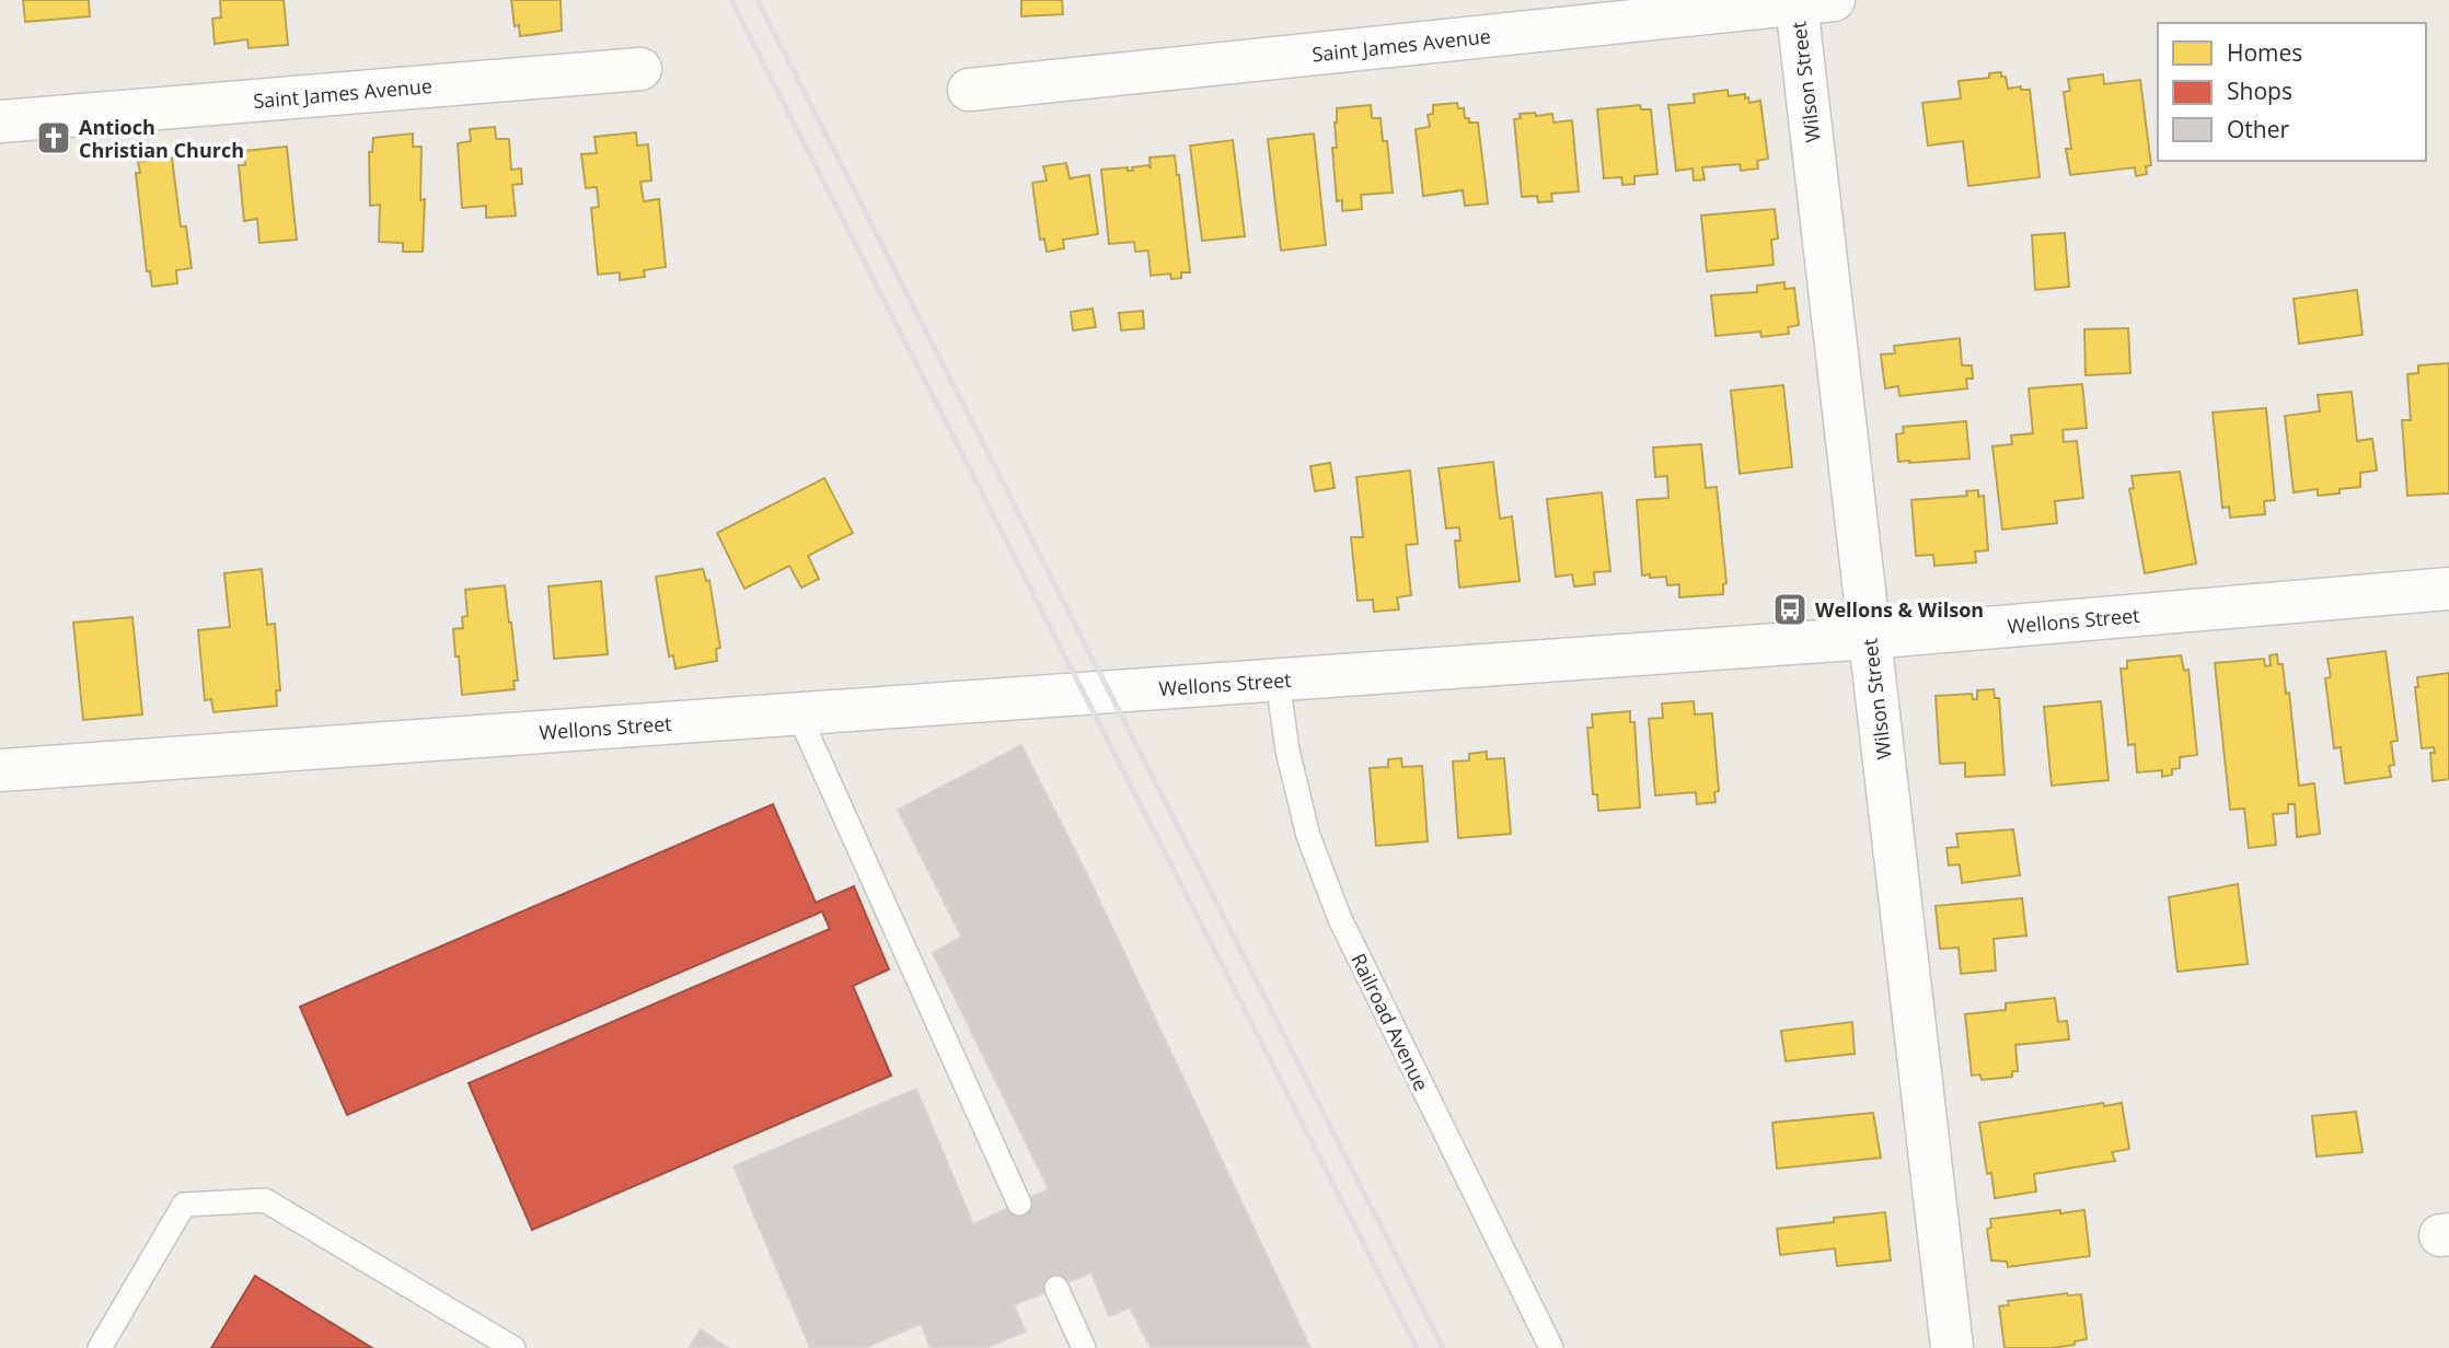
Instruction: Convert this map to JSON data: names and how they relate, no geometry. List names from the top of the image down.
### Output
{
  "streets": {
    "street": ["Saint James Avenue", "Wilson Street", "Wellons Street"],
    "lane": ["Railroad Avenue"]
  },
  "crossings": [
    ["Saint James Avenue", "Wilson Street"],
    ["Wilson Street", "Wellons Street"],
    ["Wellons Street", "Railroad Avenue"]
  ],
  "places": {
    "church": ["Antioch Christian Church"],
    "bus stop": ["Wellons & Wilson"]
  },
  "legend": ["Homes", "Shops", "Other"]
}
